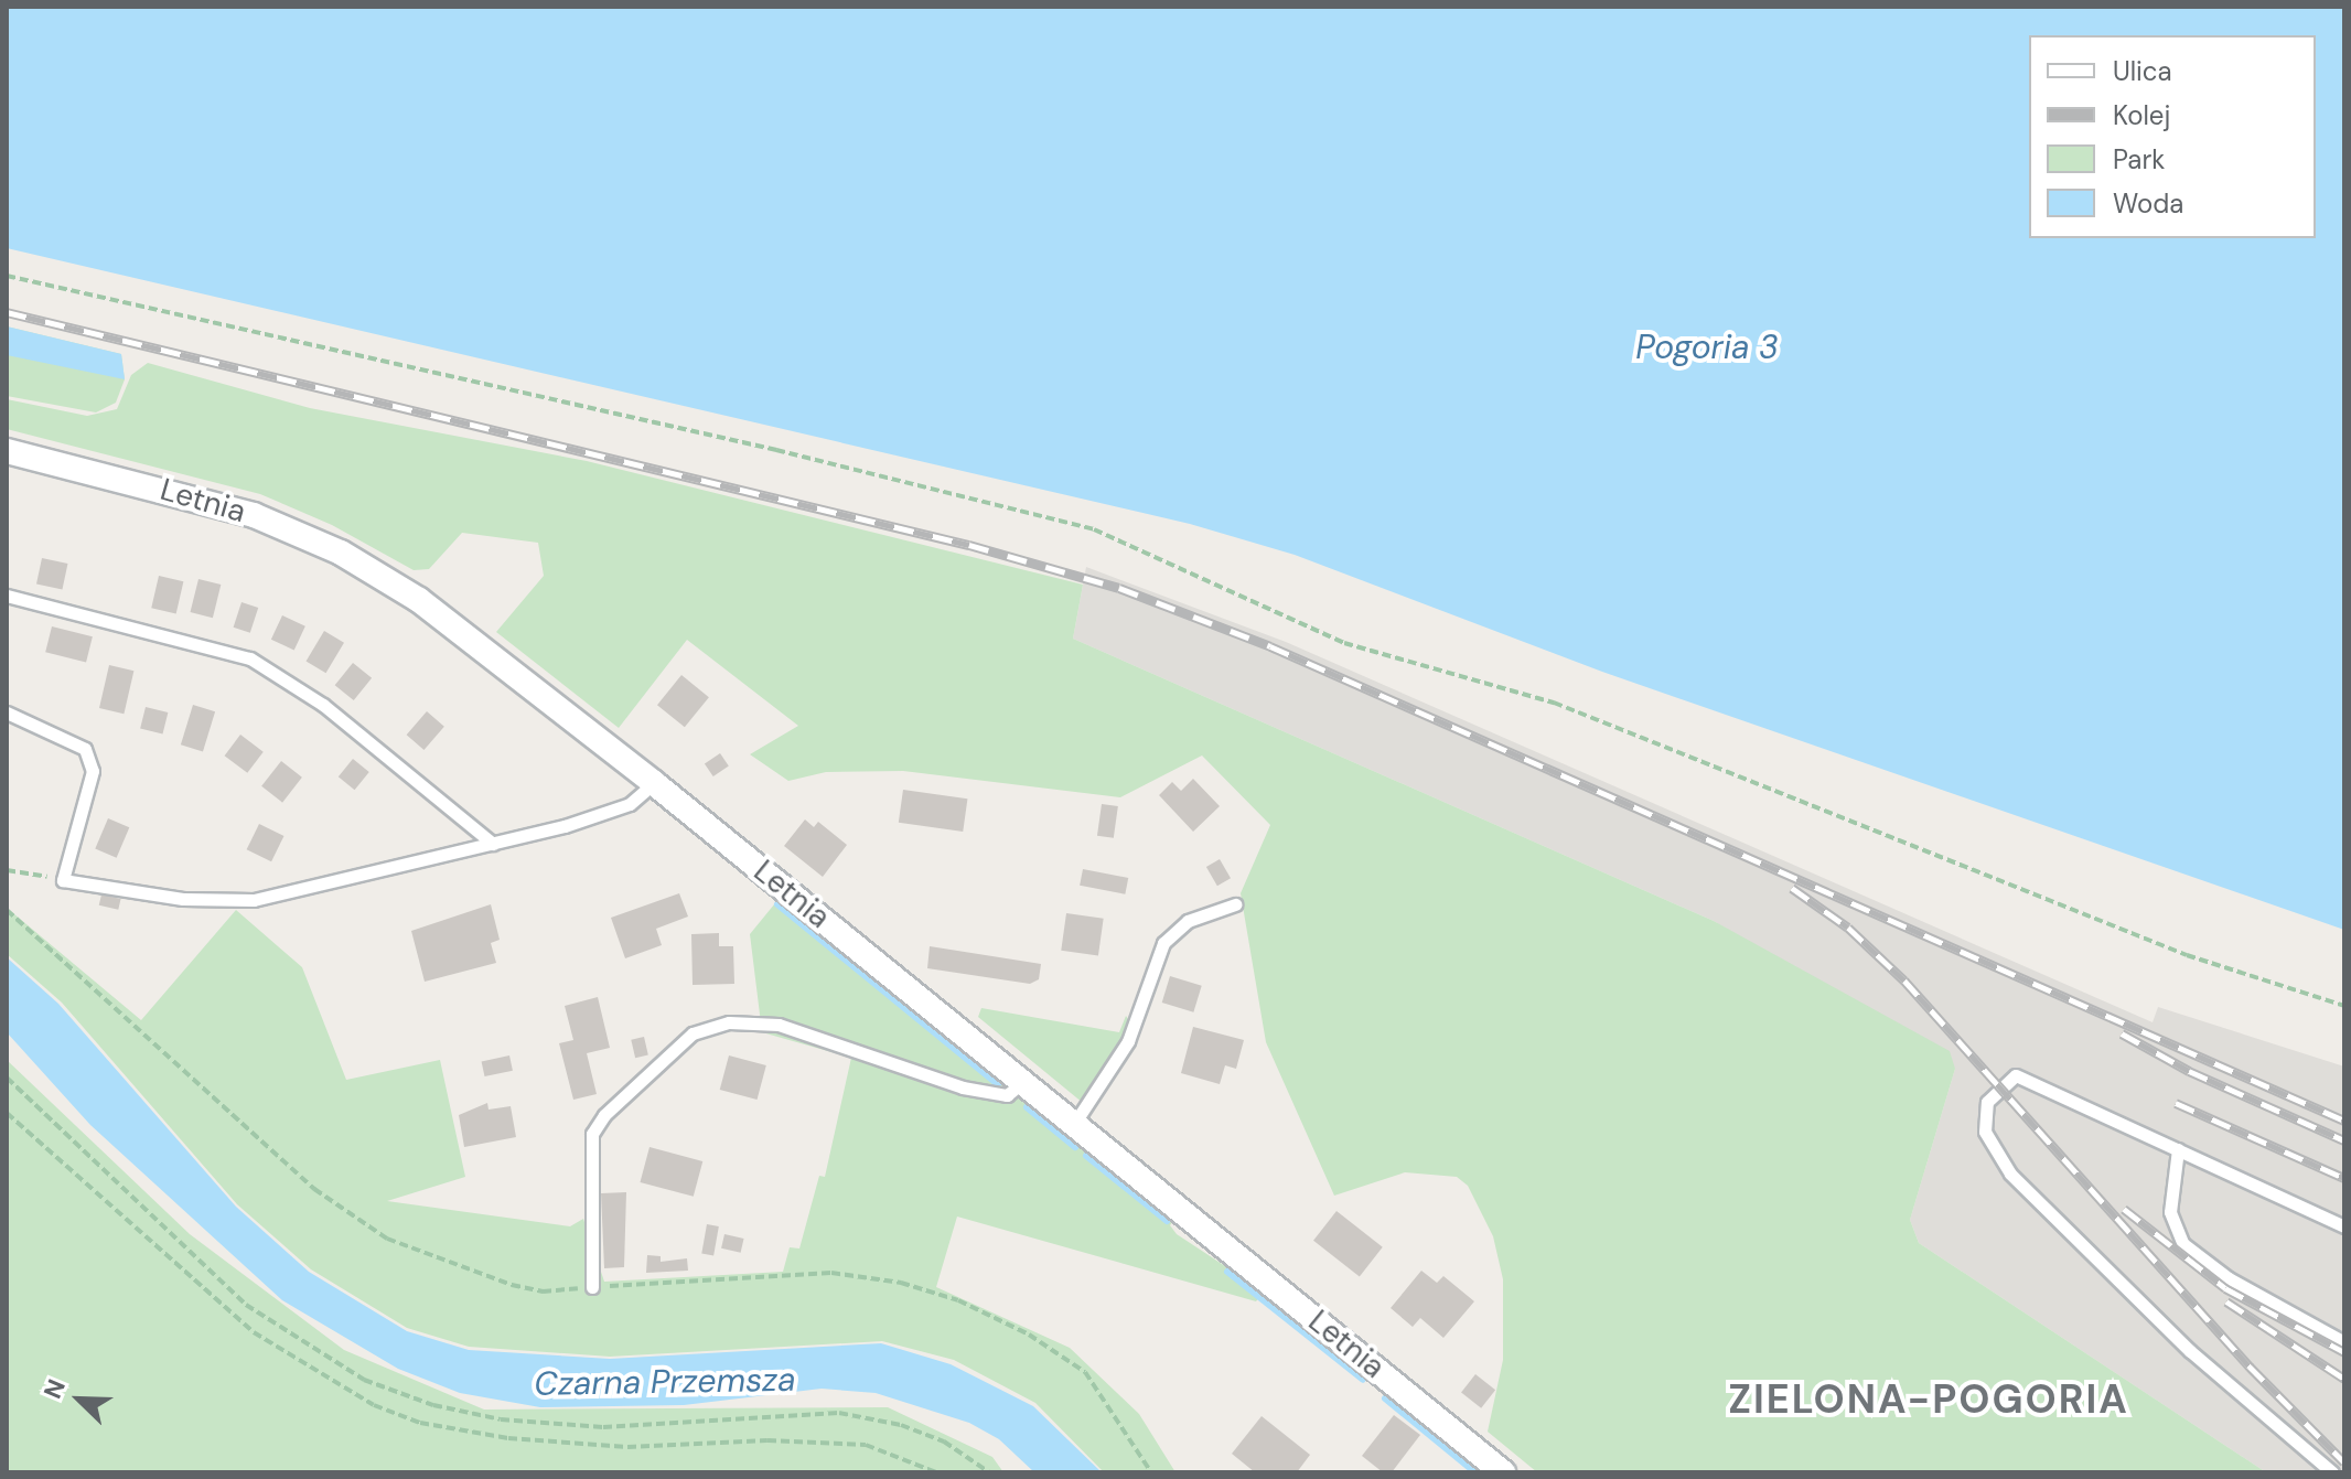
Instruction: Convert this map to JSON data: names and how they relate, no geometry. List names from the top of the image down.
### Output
{
  "streets": {
    "street": ["Letnia"]
  },
  "districts": ["ZIELONA-POGORIA"],
  "water": ["Pogoria 3", "Czarna Przemsza"],
  "legend": [
    "Ulica",
    "Kolej",
    "Park",
    "Woda"
  ],
  "north": "top left"
}
